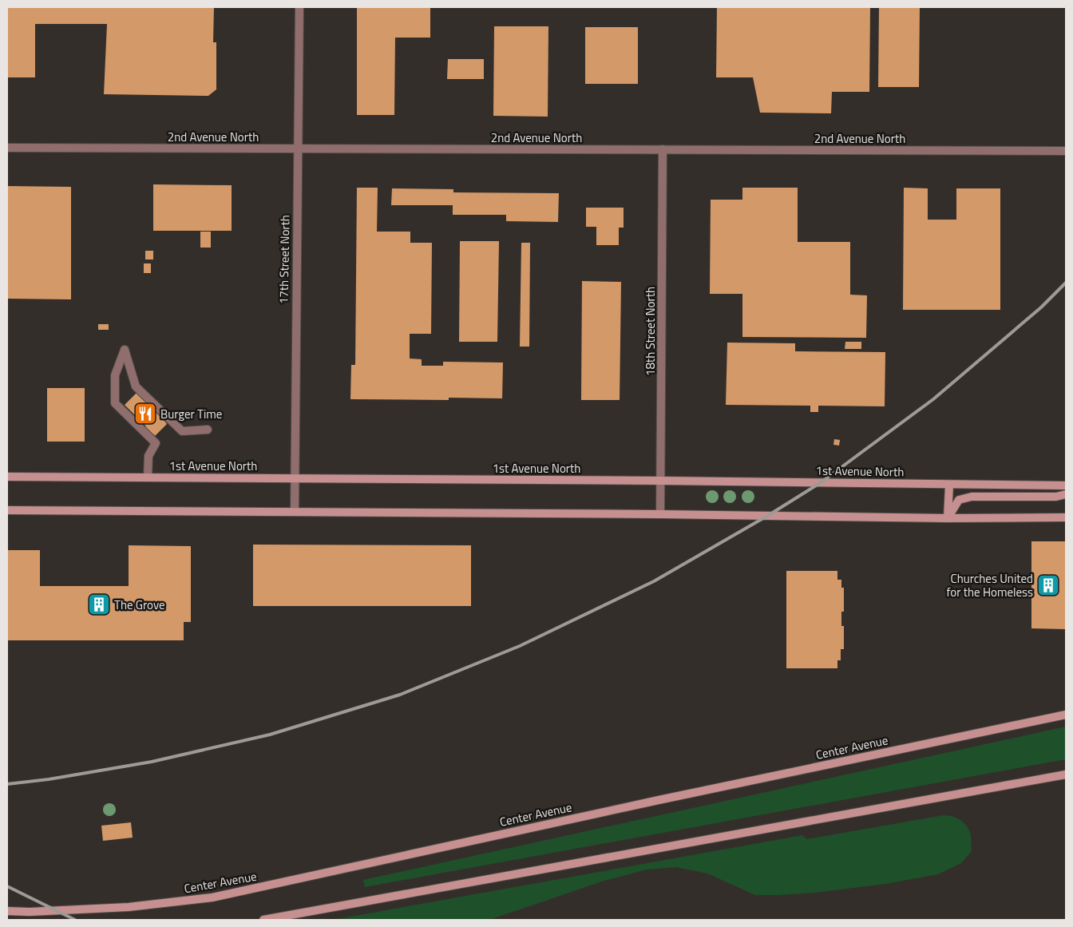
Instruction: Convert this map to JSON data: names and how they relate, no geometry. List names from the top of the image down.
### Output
{
  "streets": {
    "main road": ["1st Avenue North", "Center Avenue"],
    "street": ["2nd Avenue North", "17th Street North", "18th Street North"]
  },
  "crossings": [
    ["2nd Avenue North", "17th Street North"],
    ["2nd Avenue North", "18th Street North"],
    ["17th Street North", "1st Avenue North"],
    ["18th Street North", "1st Avenue North"]
  ],
  "places": {
    "restaurant": ["Burger Time"],
    "building": ["Churches United for the Homeless", "The Grove"]
  }
}
